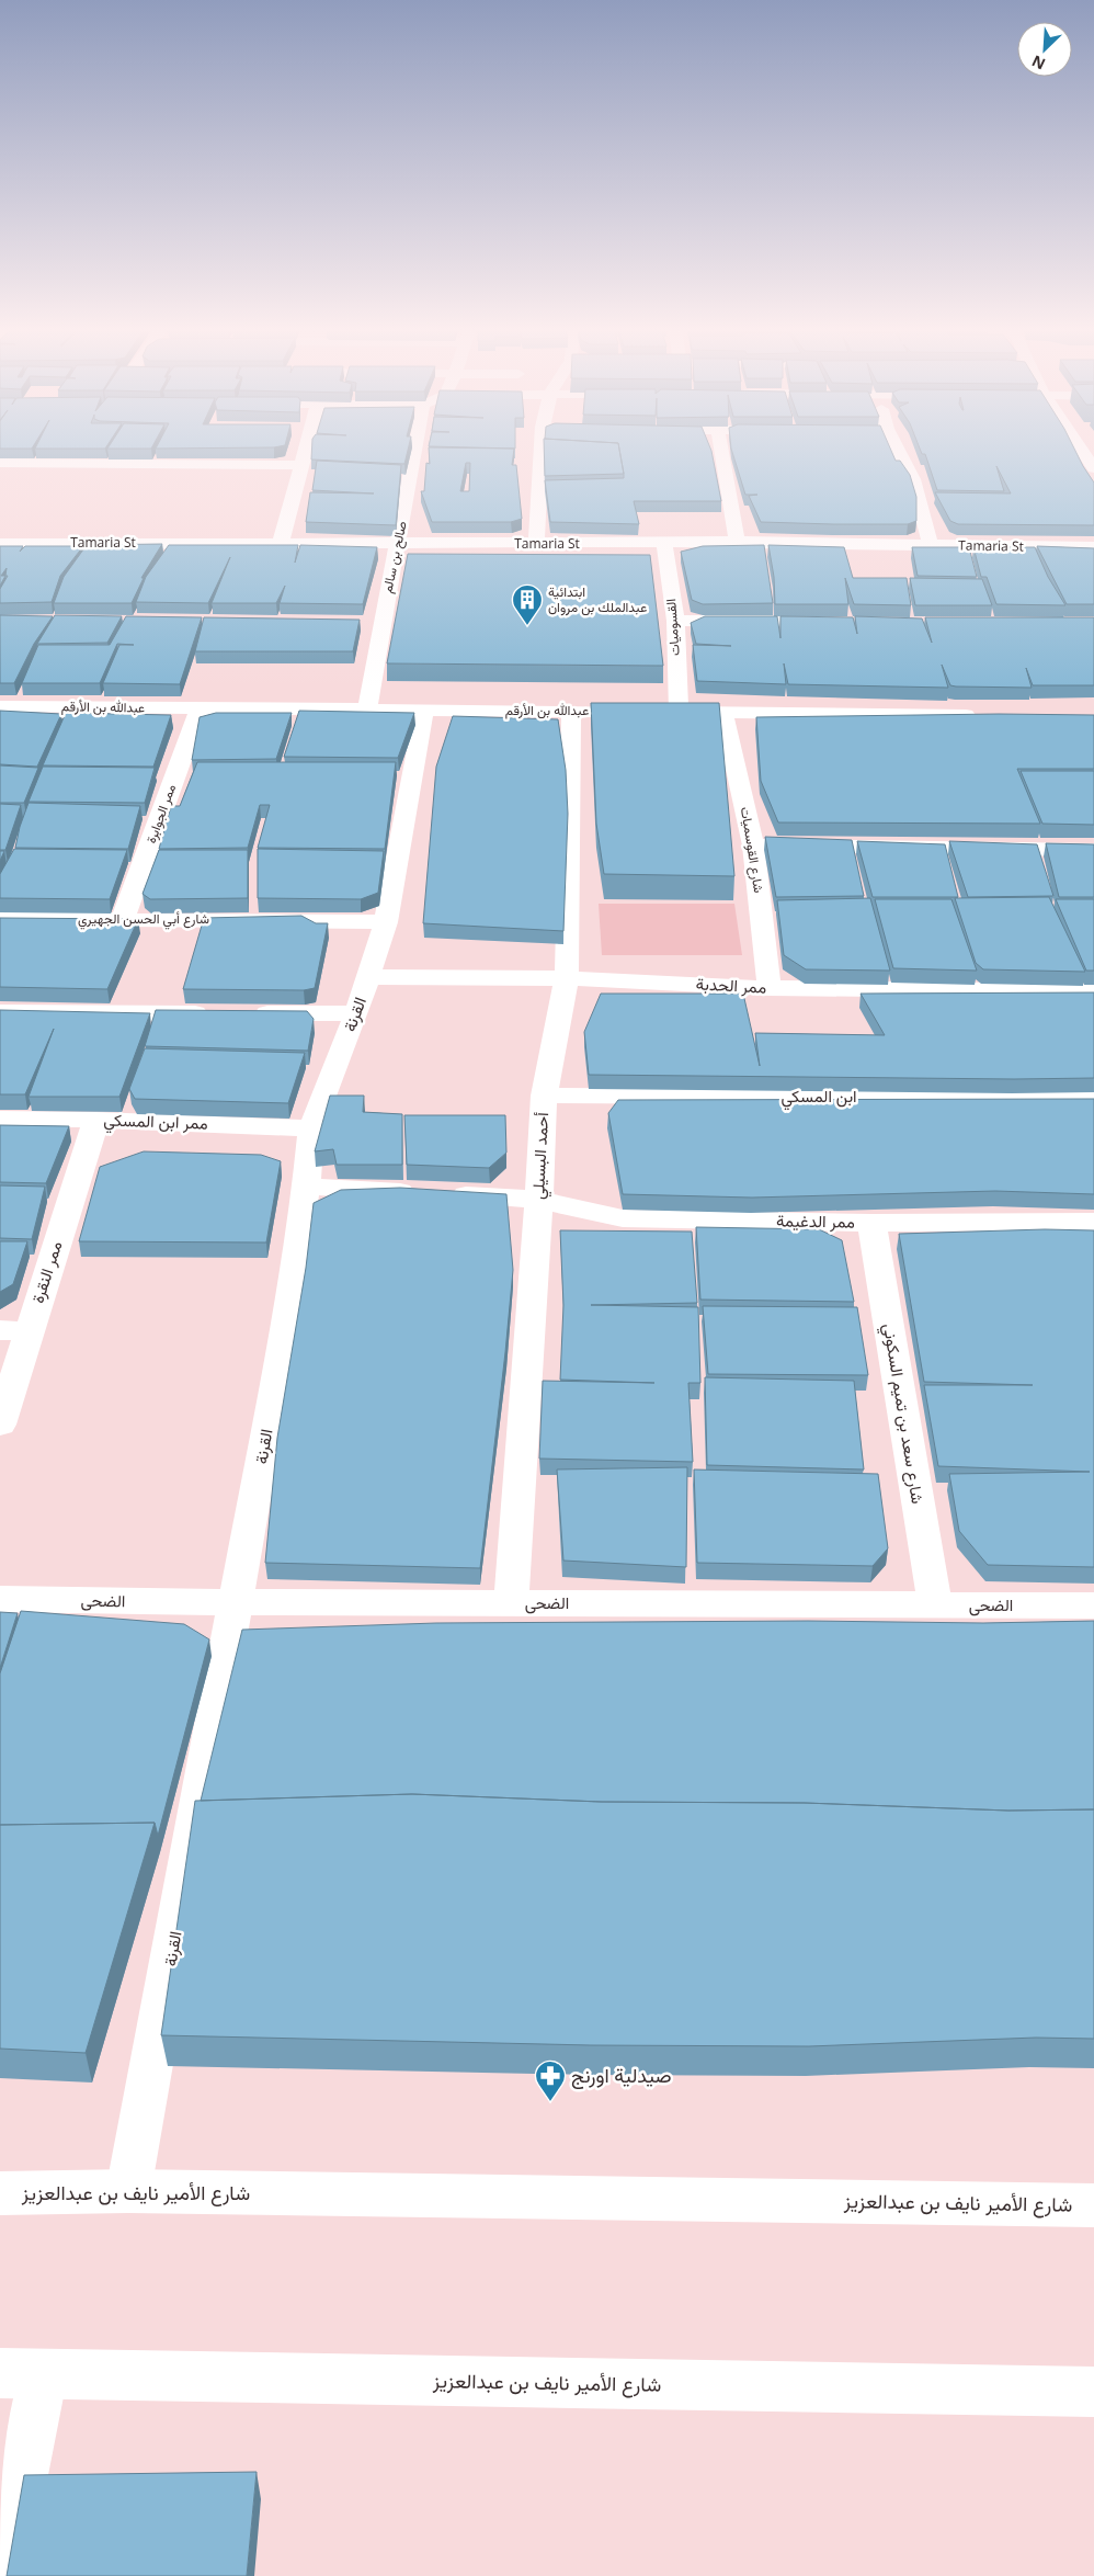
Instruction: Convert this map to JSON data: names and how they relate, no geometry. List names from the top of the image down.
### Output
{
  "streets": {
    "street": [
      "Tamaria St",
      "صالح بن سالم",
      "القسوميات",
      "عبدالله بن الأرقم",
      "ممر الجوابرة",
      "شارع القوسميات",
      "شارع أبي الحسن الجهيري",
      "ممر الحدبة",
      "القرنة",
      "ابن المسكي",
      "ممر ابن المسكي",
      "أحمد البسيلي",
      "ممر الدغيمة",
      "ممر النقرة",
      "شارع سعد بن تميم السكوني",
      "الضحى",
      "شارع الأمير نايف بن عبدالعزيز"
    ]
  },
  "crossings": [
    ["Tamaria St", "صالح بن سالم"],
    ["Tamaria St", "القسوميات"],
    ["صالح بن سالم", "عبدالله بن الأرقم"],
    ["القسوميات", "عبدالله بن الأرقم"],
    ["عبدالله بن الأرقم", "ممر الجوابرة"],
    ["عبدالله بن الأرقم", "شارع القوسميات"],
    ["عبدالله بن الأرقم", "القرنة"],
    ["عبدالله بن الأرقم", "أحمد البسيلي"],
    ["ممر الجوابرة", "شارع أبي الحسن الجهيري"],
    ["شارع القوسميات", "ممر الحدبة"],
    ["شارع أبي الحسن الجهيري", "القرنة"],
    ["ممر الحدبة", "القرنة"],
    ["ممر الحدبة", "أحمد البسيلي"],
    ["القرنة", "ممر ابن المسكي"],
    ["القرنة", "ممر الدغيمة"],
    ["القرنة", "الضحى"],
    ["القرنة", "شارع الأمير نايف بن عبدالعزيز"],
    ["ابن المسكي", "أحمد البسيلي"],
    ["ممر ابن المسكي", "ممر النقرة"],
    ["أحمد البسيلي", "ممر الدغيمة"],
    ["أحمد البسيلي", "الضحى"],
    ["ممر الدغيمة", "شارع سعد بن تميم السكوني"],
    ["شارع سعد بن تميم السكوني", "الضحى"]
  ],
  "places": {
    "building": ["ابتدائية عبدالملك بن مروان"],
    "pharmacy": ["صيدلية اورنج"]
  },
  "north": "bottom left"
}
